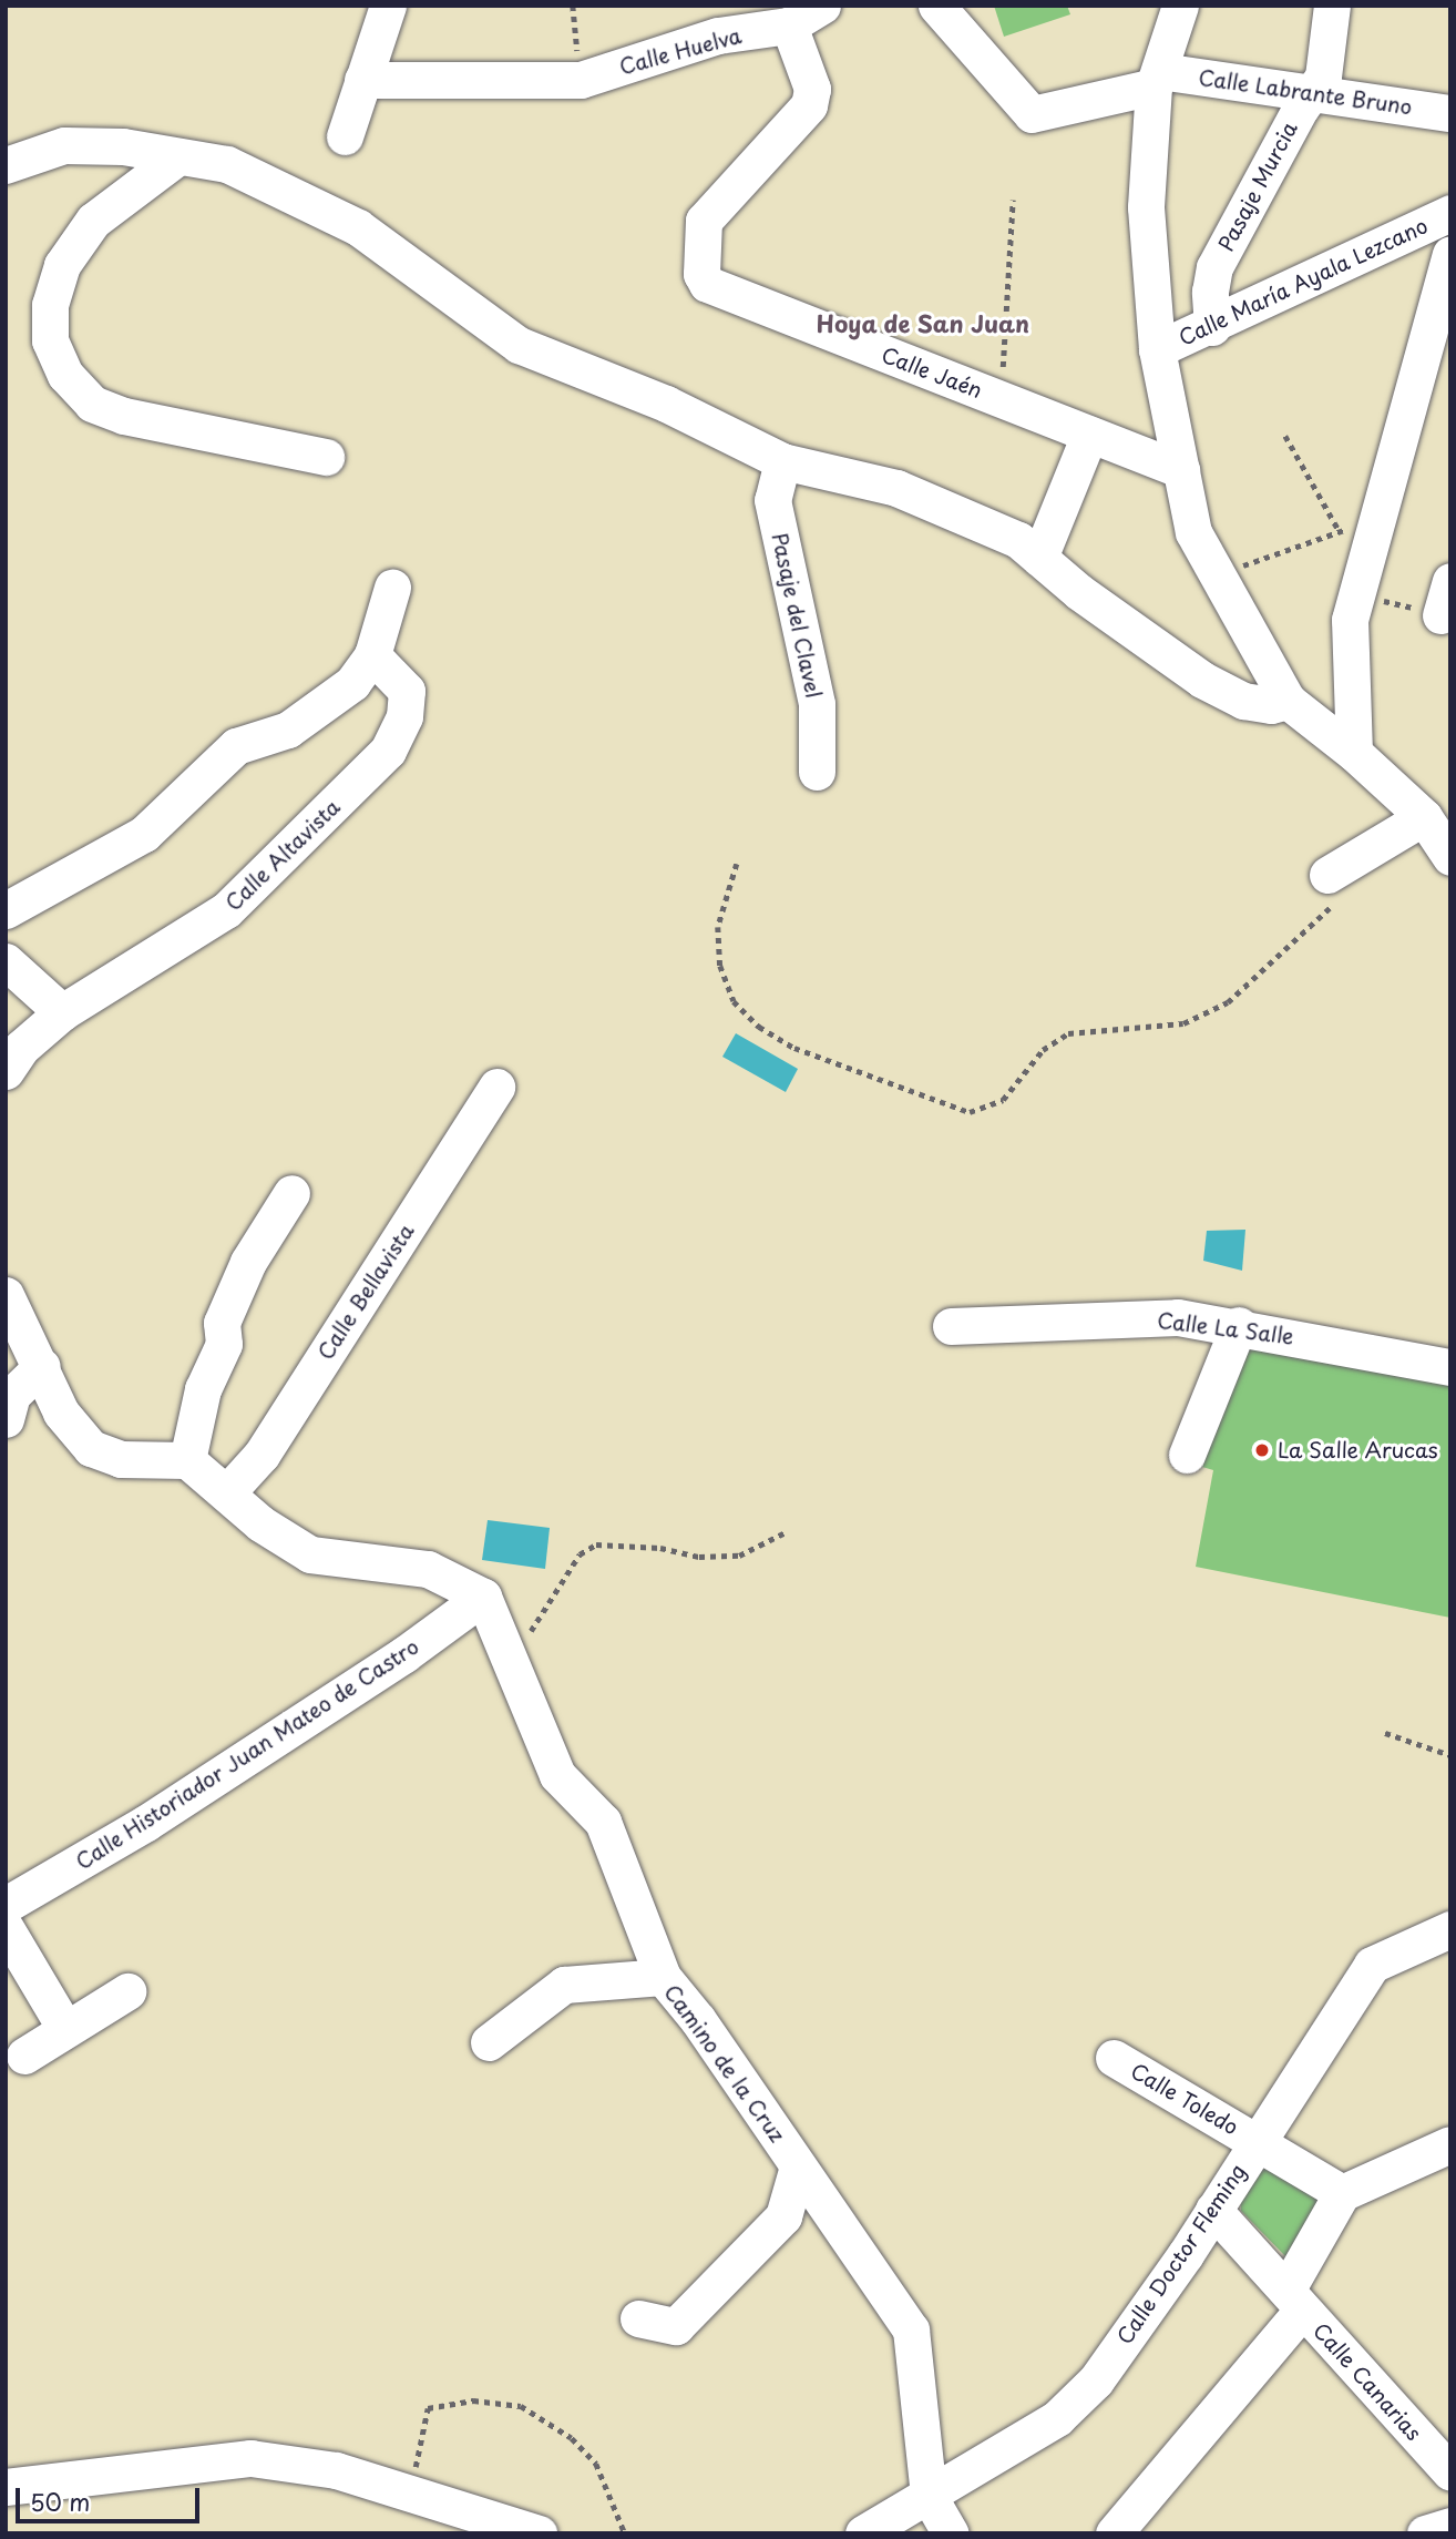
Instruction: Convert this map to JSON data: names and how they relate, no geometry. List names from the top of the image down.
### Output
{
  "streets": {
    "street": [
      "Calle Huelva",
      "Calle Labrante Bruno",
      "Pasaje Murcia",
      "Calle María Ayala Lezcano",
      "Calle Jaén",
      "Pasaje del Clavel",
      "Calle Altavista",
      "Calle Bellavista",
      "Calle La Salle",
      "Calle Historiador Juan Mateo de Castro",
      "Camino de la Cruz",
      "Calle Toledo",
      "Calle Doctor Fleming",
      "Calle Canarias"
    ]
  },
  "crossings": [
    ["Calle Huelva", "Calle Jaén"],
    ["Calle Labrante Bruno", "Pasaje Murcia"],
    ["Pasaje Murcia", "Calle María Ayala Lezcano"],
    ["Calle Historiador Juan Mateo de Castro", "Camino de la Cruz"],
    ["Camino de la Cruz", "Calle Doctor Fleming"],
    ["Calle Toledo", "Calle Doctor Fleming"],
    ["Calle Doctor Fleming", "Calle Canarias"]
  ],
  "districts": ["Hoya de San Juan"],
  "places": ["La Salle Arucas"],
  "scale_bar": "50 m"
}
